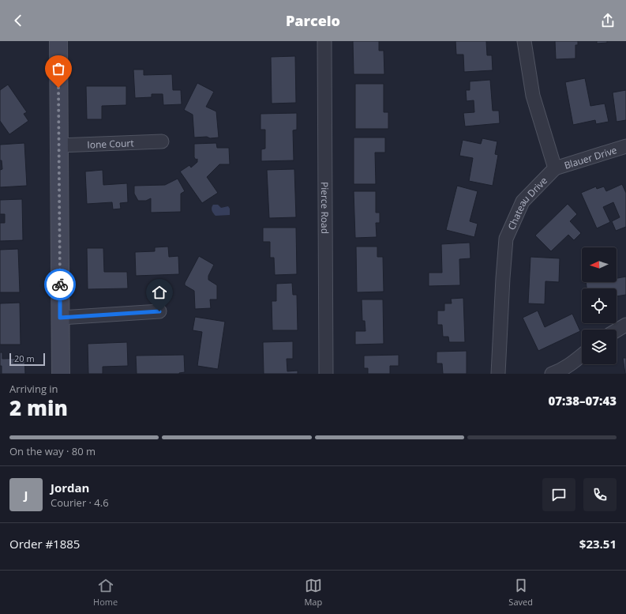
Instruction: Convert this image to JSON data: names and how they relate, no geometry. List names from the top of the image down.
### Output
{
  "streets": {
    "street": [
      "Ione Court",
      "Blauer Drive",
      "Chateau Drive",
      "Pierce Road"
    ]
  },
  "crossings": [
    ["Blauer Drive", "Chateau Drive"]
  ],
  "scale_bar": "20 m",
  "north": "left",
  "page": {
    "header": "Parcelo",
    "scale": "20 m",
    "heading": ["2 min", "Arriving in", "07:38–07:43"],
    "panel": [
      "Jordan",
      "Courier · 4.6",
      "Order #1885",
      "$23.51"
    ],
    "bar": "On the way · 80 m",
    "round": "J",
    "tabs": ["Home", "Map", "Saved"]
  }
}
